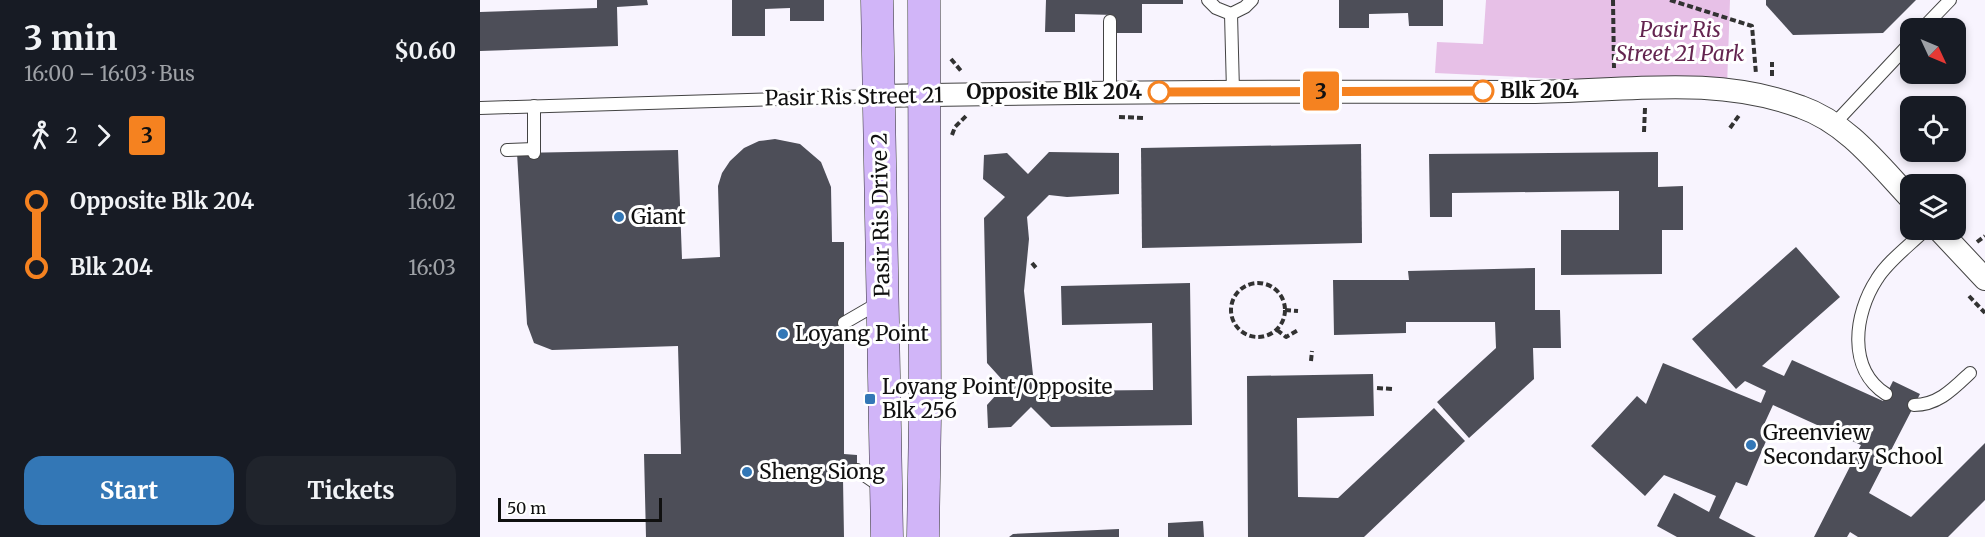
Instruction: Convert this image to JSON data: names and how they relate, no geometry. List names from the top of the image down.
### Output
{
  "streets": {
    "street": ["Pasir Ris Street 21", "Pasir Ris Drive 2"]
  },
  "crossings": [
    ["Pasir Ris Street 21", "Pasir Ris Drive 2"]
  ],
  "parks": ["Pasir Ris Street 21 Park"],
  "places": {
    "other": [
      "Blk 204",
      "Opposite Blk 204",
      "Giant",
      "Loyang Point",
      "Greenview Secondary School",
      "Sheng Siong"
    ],
    "transit": ["Loyang Point/Opposite Blk 256"]
  },
  "lines": ["bus line 3"],
  "scale_bar": "50 m",
  "north": "bottom right",
  "page": {
    "heading": ["3 min", "16:00 – 16:03 · Bus", "$0.60"],
    "on_map": "3",
    "legs": ["2", "3"],
    "list": [
      {
        "name": "Opposite Blk 204",
        "value": "16:02"
      },
      {
        "name": "Blk 204",
        "value": "16:03"
      }
    ],
    "buttons": ["Start", "Tickets"],
    "scale": "50 m"
  }
}
